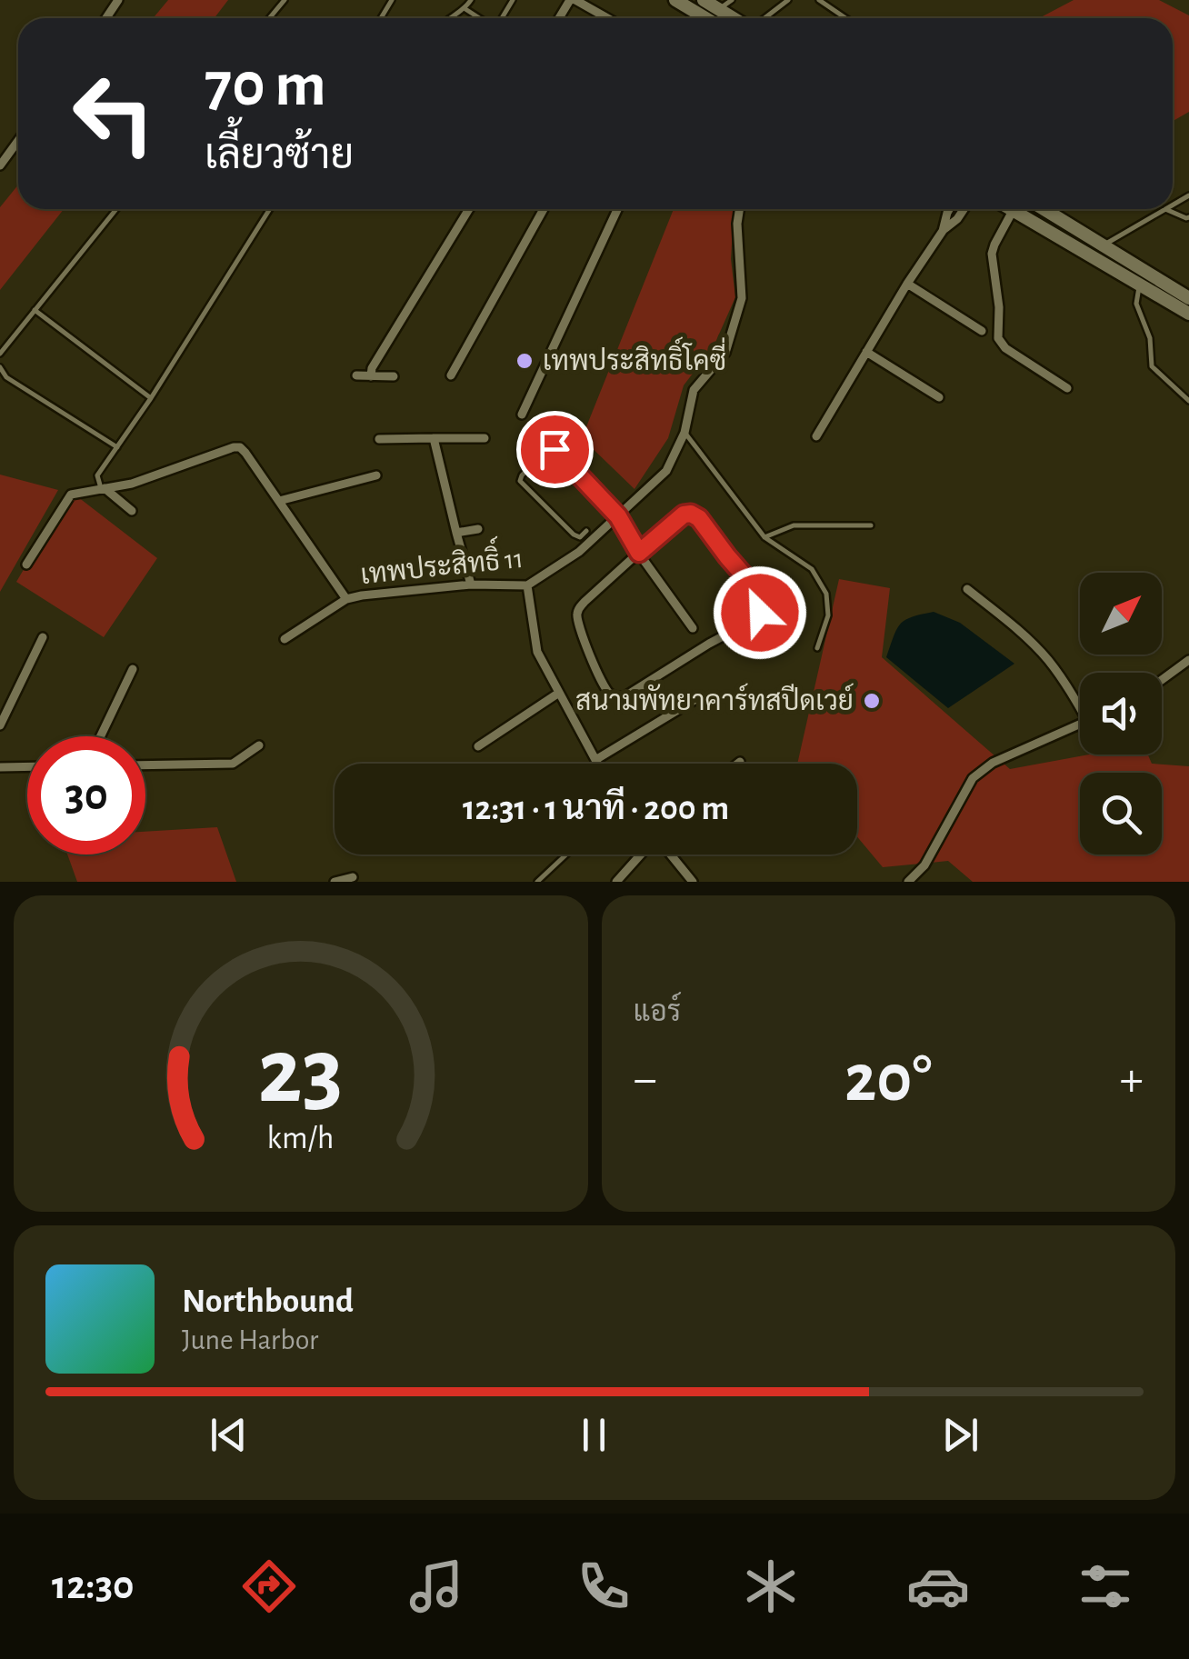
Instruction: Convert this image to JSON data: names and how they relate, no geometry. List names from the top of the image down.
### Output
{
  "streets": {
    "street": ["เทพประสิทธิ์ 11"]
  },
  "places": ["เทพประสิทธิ์โคซี่", "สนามพัทยาคาร์ทสปีดเวย์"],
  "north": "top right",
  "page": {
    "turn": ["70 m", "เลี้ยวซ้าย"],
    "limit": "30",
    "trip": "12:31 · 1 นาที · 200 m",
    "tile": "แอร์",
    "heat": ["−", "20°", "+"],
    "song": ["Northbound", "June Harbor"],
    "tabs": "12:30",
    "gauge": ["23", "km/h"]
  }
}
